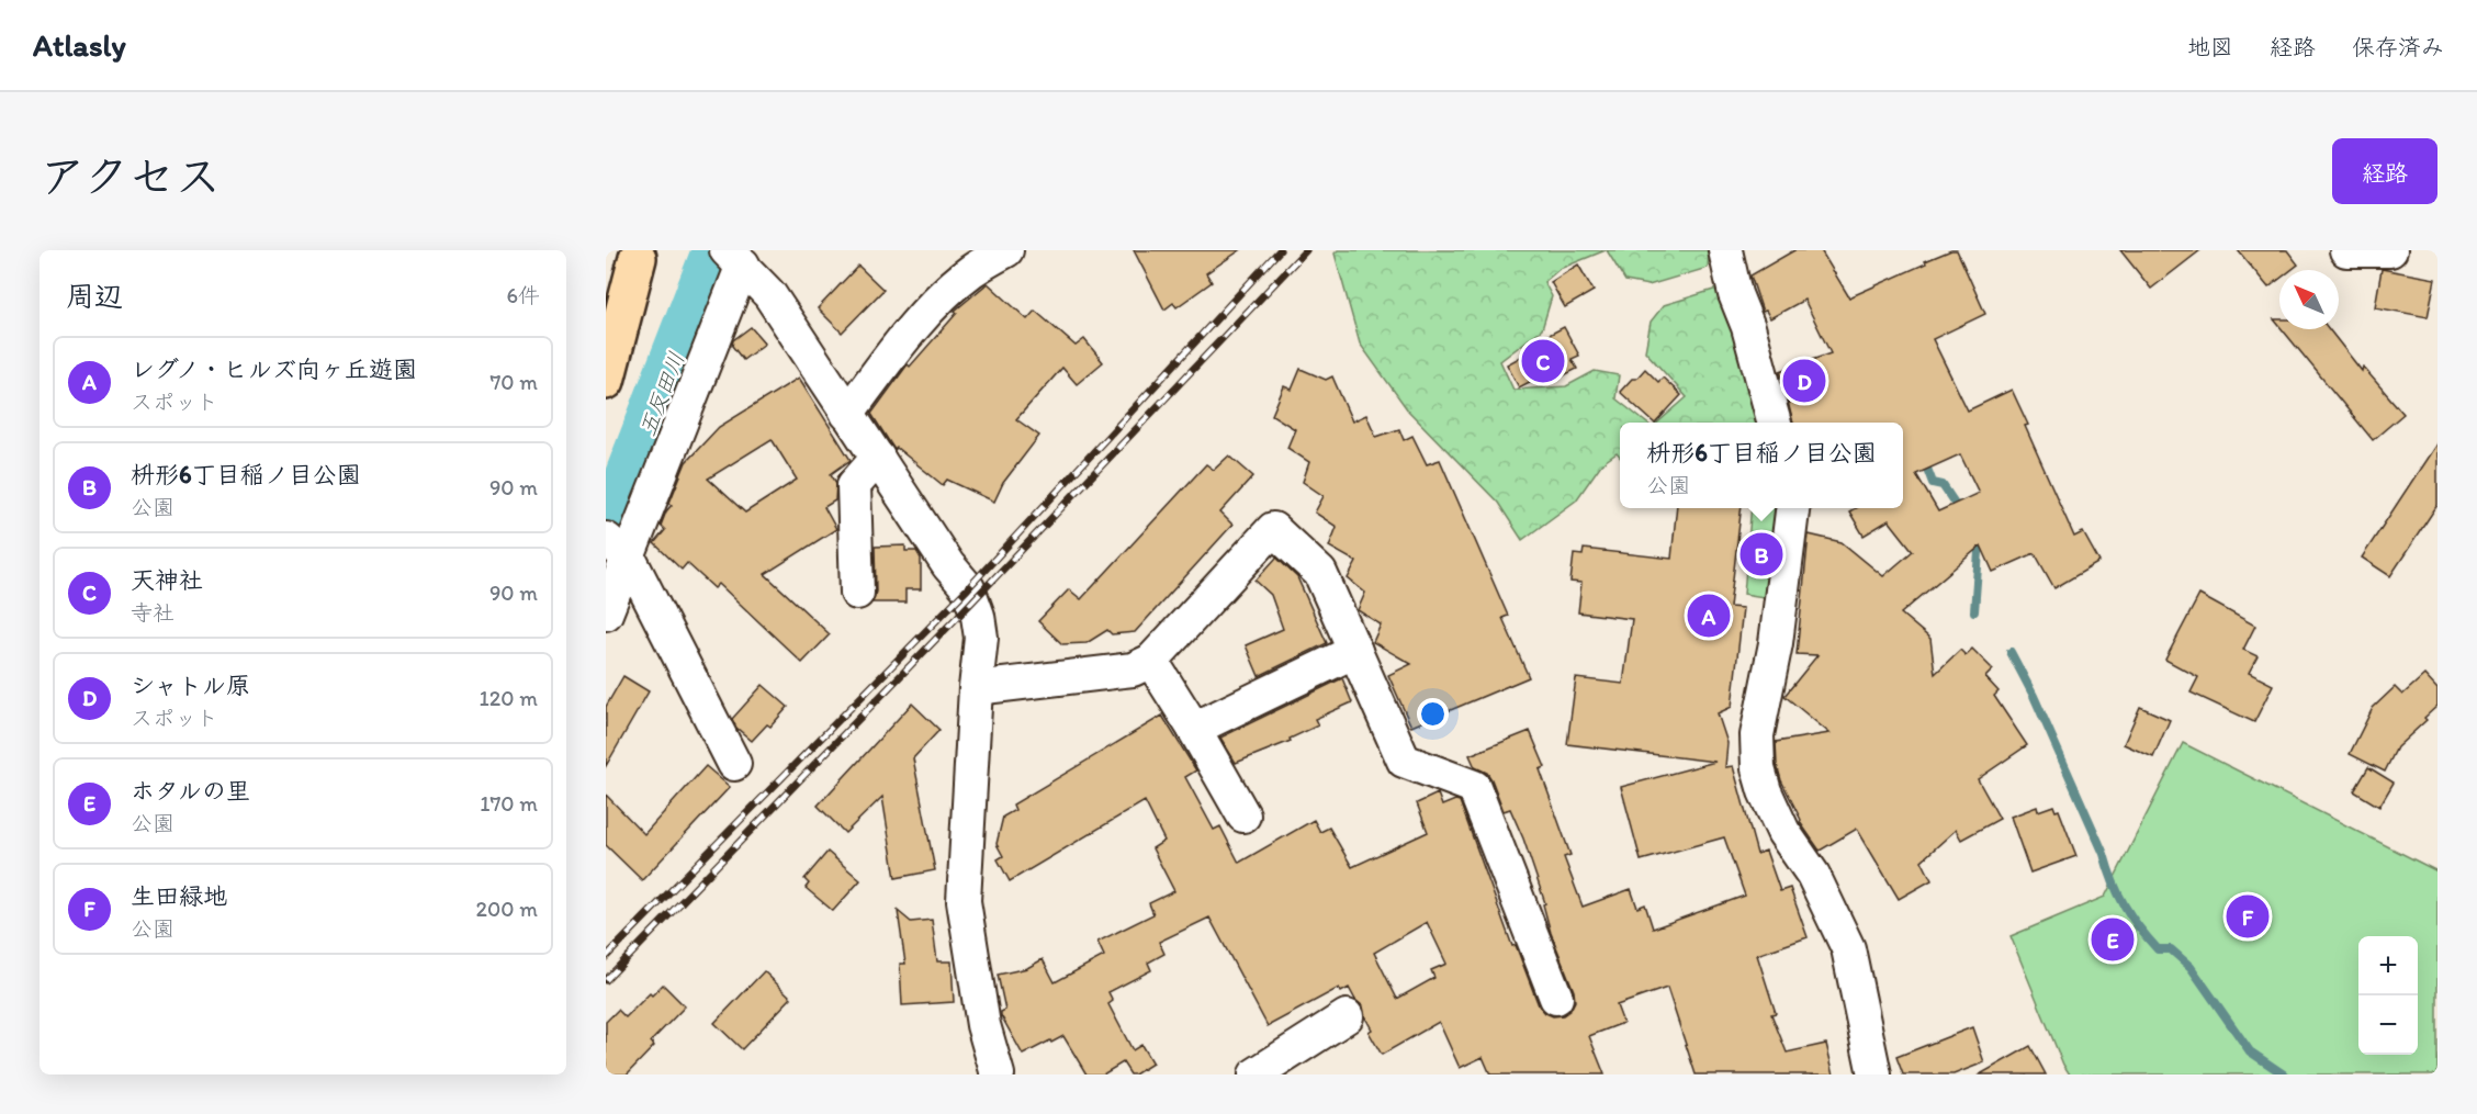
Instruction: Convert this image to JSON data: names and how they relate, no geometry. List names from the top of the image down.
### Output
{
  "water": ["五反田川"],
  "north": "top left",
  "page": {
    "header": "Atlasly",
    "nav": ["地図", "経路", "保存済み"],
    "title": "アクセス",
    "buttons": "経路",
    "heading": ["周辺", "6件"],
    "list": [
      {
        "mark": "A",
        "name": "レグノ・ヒルズ向ヶ丘遊園",
        "note": "スポット",
        "value": "70 m"
      },
      {
        "mark": "B",
        "name": "枡形6丁目稲ノ目公園",
        "note": "公園",
        "value": "90 m"
      },
      {
        "mark": "C",
        "name": "天神社",
        "note": "寺社",
        "value": "90 m"
      },
      {
        "mark": "D",
        "name": "シャトル原",
        "note": "スポット",
        "value": "120 m"
      },
      {
        "mark": "E",
        "name": "ホタルの里",
        "note": "公園",
        "value": "170 m"
      },
      {
        "mark": "F",
        "name": "生田緑地",
        "note": "公園",
        "value": "200 m"
      }
    ],
    "pins": [
      "C",
      "D",
      "B",
      "A",
      "F",
      "E"
    ],
    "popup": ["枡形6丁目稲ノ目公園", "公園"],
    "map_buttons": ["+", "−"]
  }
}
